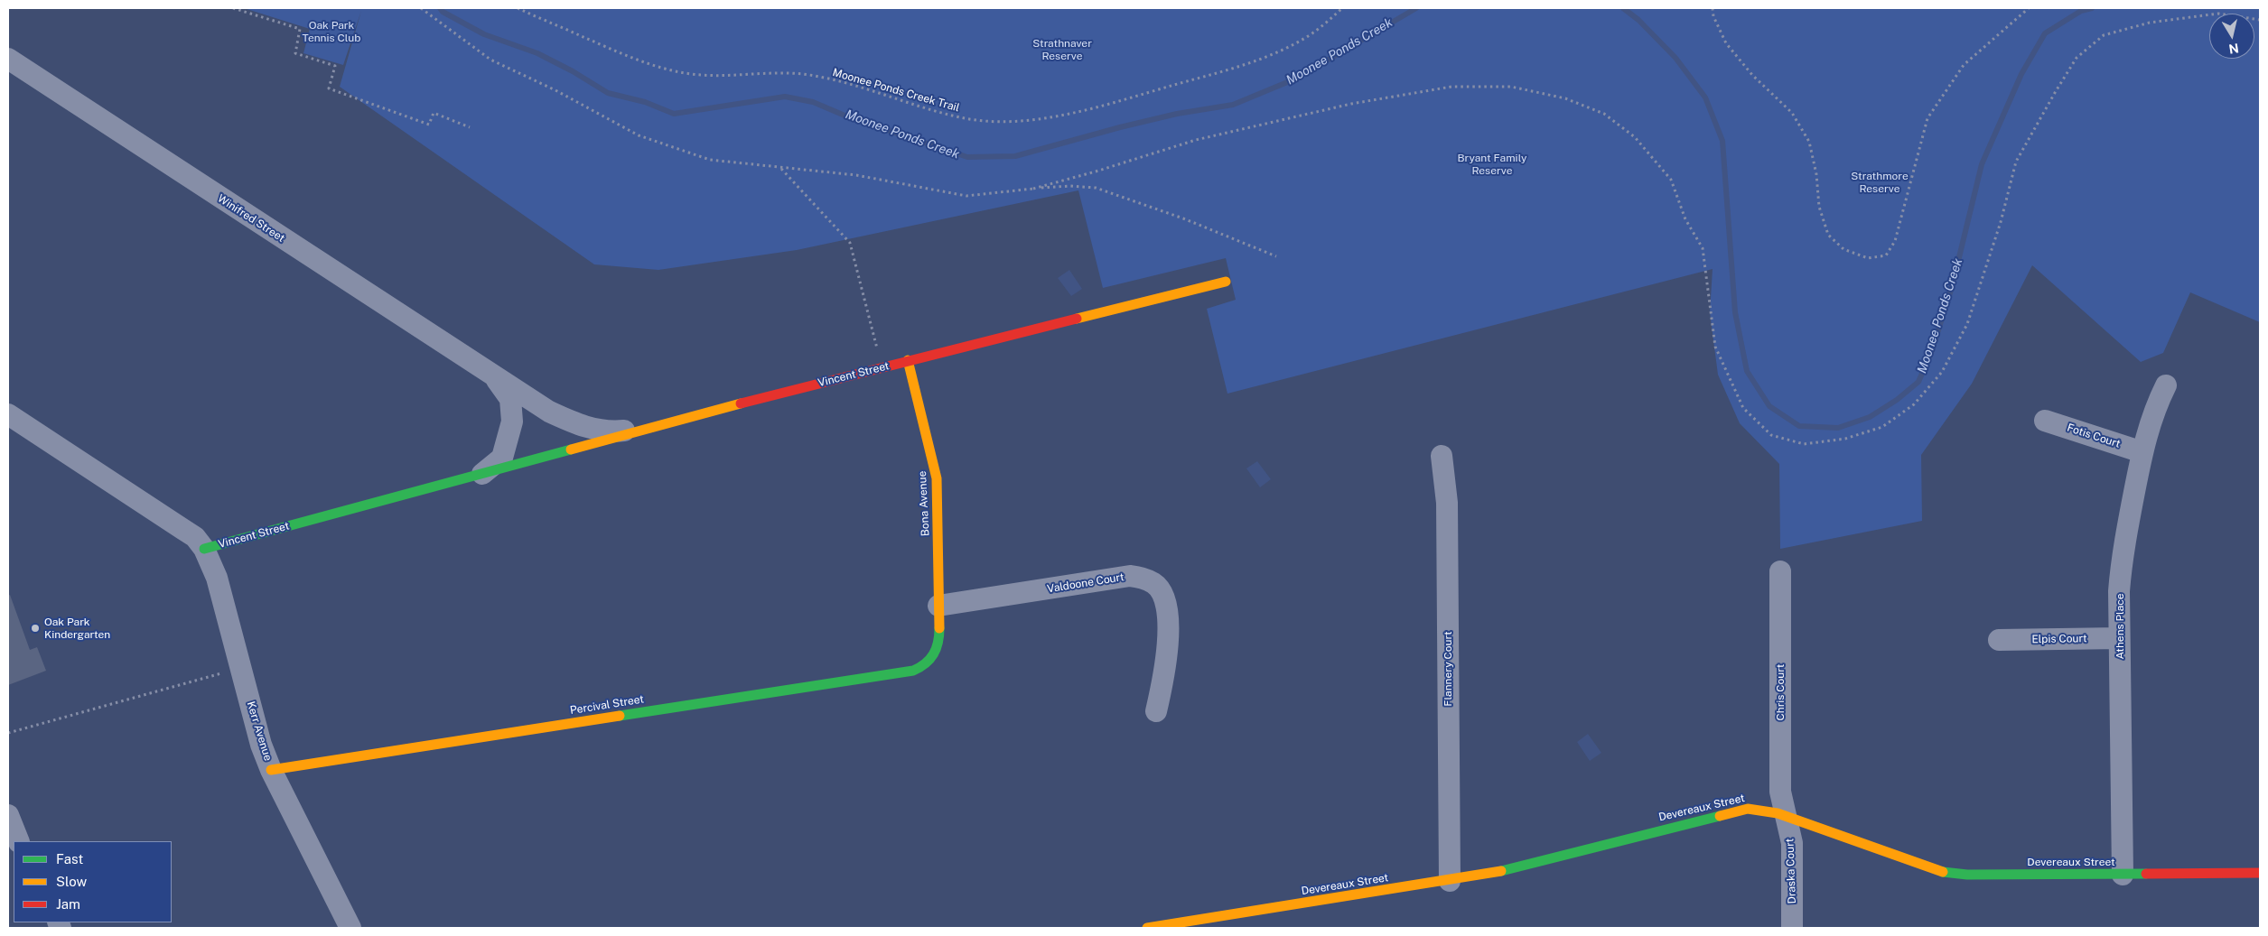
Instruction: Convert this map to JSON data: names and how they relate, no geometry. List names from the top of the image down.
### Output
{
  "streets": {
    "street": [
      "Winifred Street",
      "Vincent Street",
      "Fotis Court",
      "Bona Avenue",
      "Valdoone Court",
      "Athens Place",
      "Elpis Court",
      "Flannery Court",
      "Chris Court",
      "Percival Street",
      "Kerr Avenue",
      "Devereaux Street",
      "Draska Court"
    ],
    "path": ["Moonee Ponds Creek Trail"]
  },
  "crossings": [
    ["Winifred Street", "Vincent Street"],
    ["Vincent Street", "Bona Avenue"],
    ["Vincent Street", "Kerr Avenue"],
    ["Fotis Court", "Athens Place"],
    ["Bona Avenue", "Valdoone Court"],
    ["Bona Avenue", "Percival Street"],
    ["Athens Place", "Elpis Court"],
    ["Athens Place", "Devereaux Street"],
    ["Flannery Court", "Devereaux Street"],
    ["Chris Court", "Devereaux Street"],
    ["Chris Court", "Draska Court"],
    ["Percival Street", "Kerr Avenue"],
    ["Devereaux Street", "Draska Court"]
  ],
  "water": ["Moonee Ponds Creek"],
  "parks": [
    "Oak Park Tennis Club",
    "Strathnaver Reserve",
    "Bryant Family Reserve",
    "Strathmore Reserve"
  ],
  "places": ["Oak Park Kindergarten"],
  "legend": ["Fast", "Slow", "Jam"],
  "north": "bottom"
}
